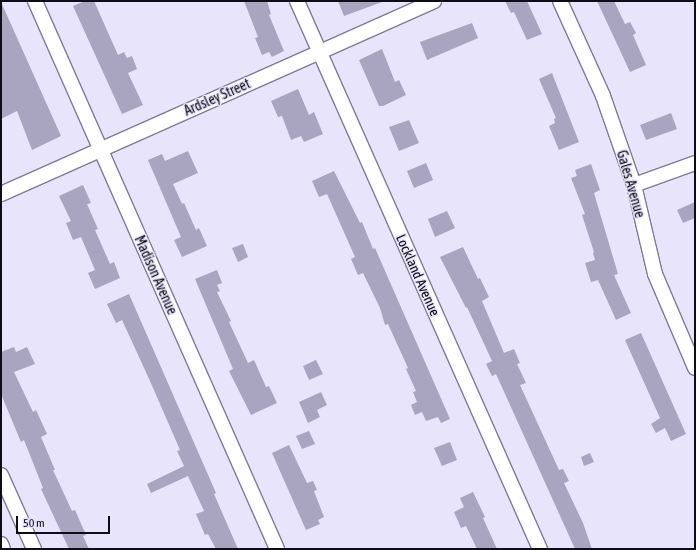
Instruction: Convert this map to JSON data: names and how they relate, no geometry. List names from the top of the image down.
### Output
{
  "streets": {
    "street": [
      "Ardsley Street",
      "Gales Avenue",
      "Madison Avenue",
      "Lockland Avenue"
    ]
  },
  "crossings": [
    ["Ardsley Street", "Madison Avenue"],
    ["Ardsley Street", "Lockland Avenue"]
  ],
  "scale_bar": "50 m"
}
